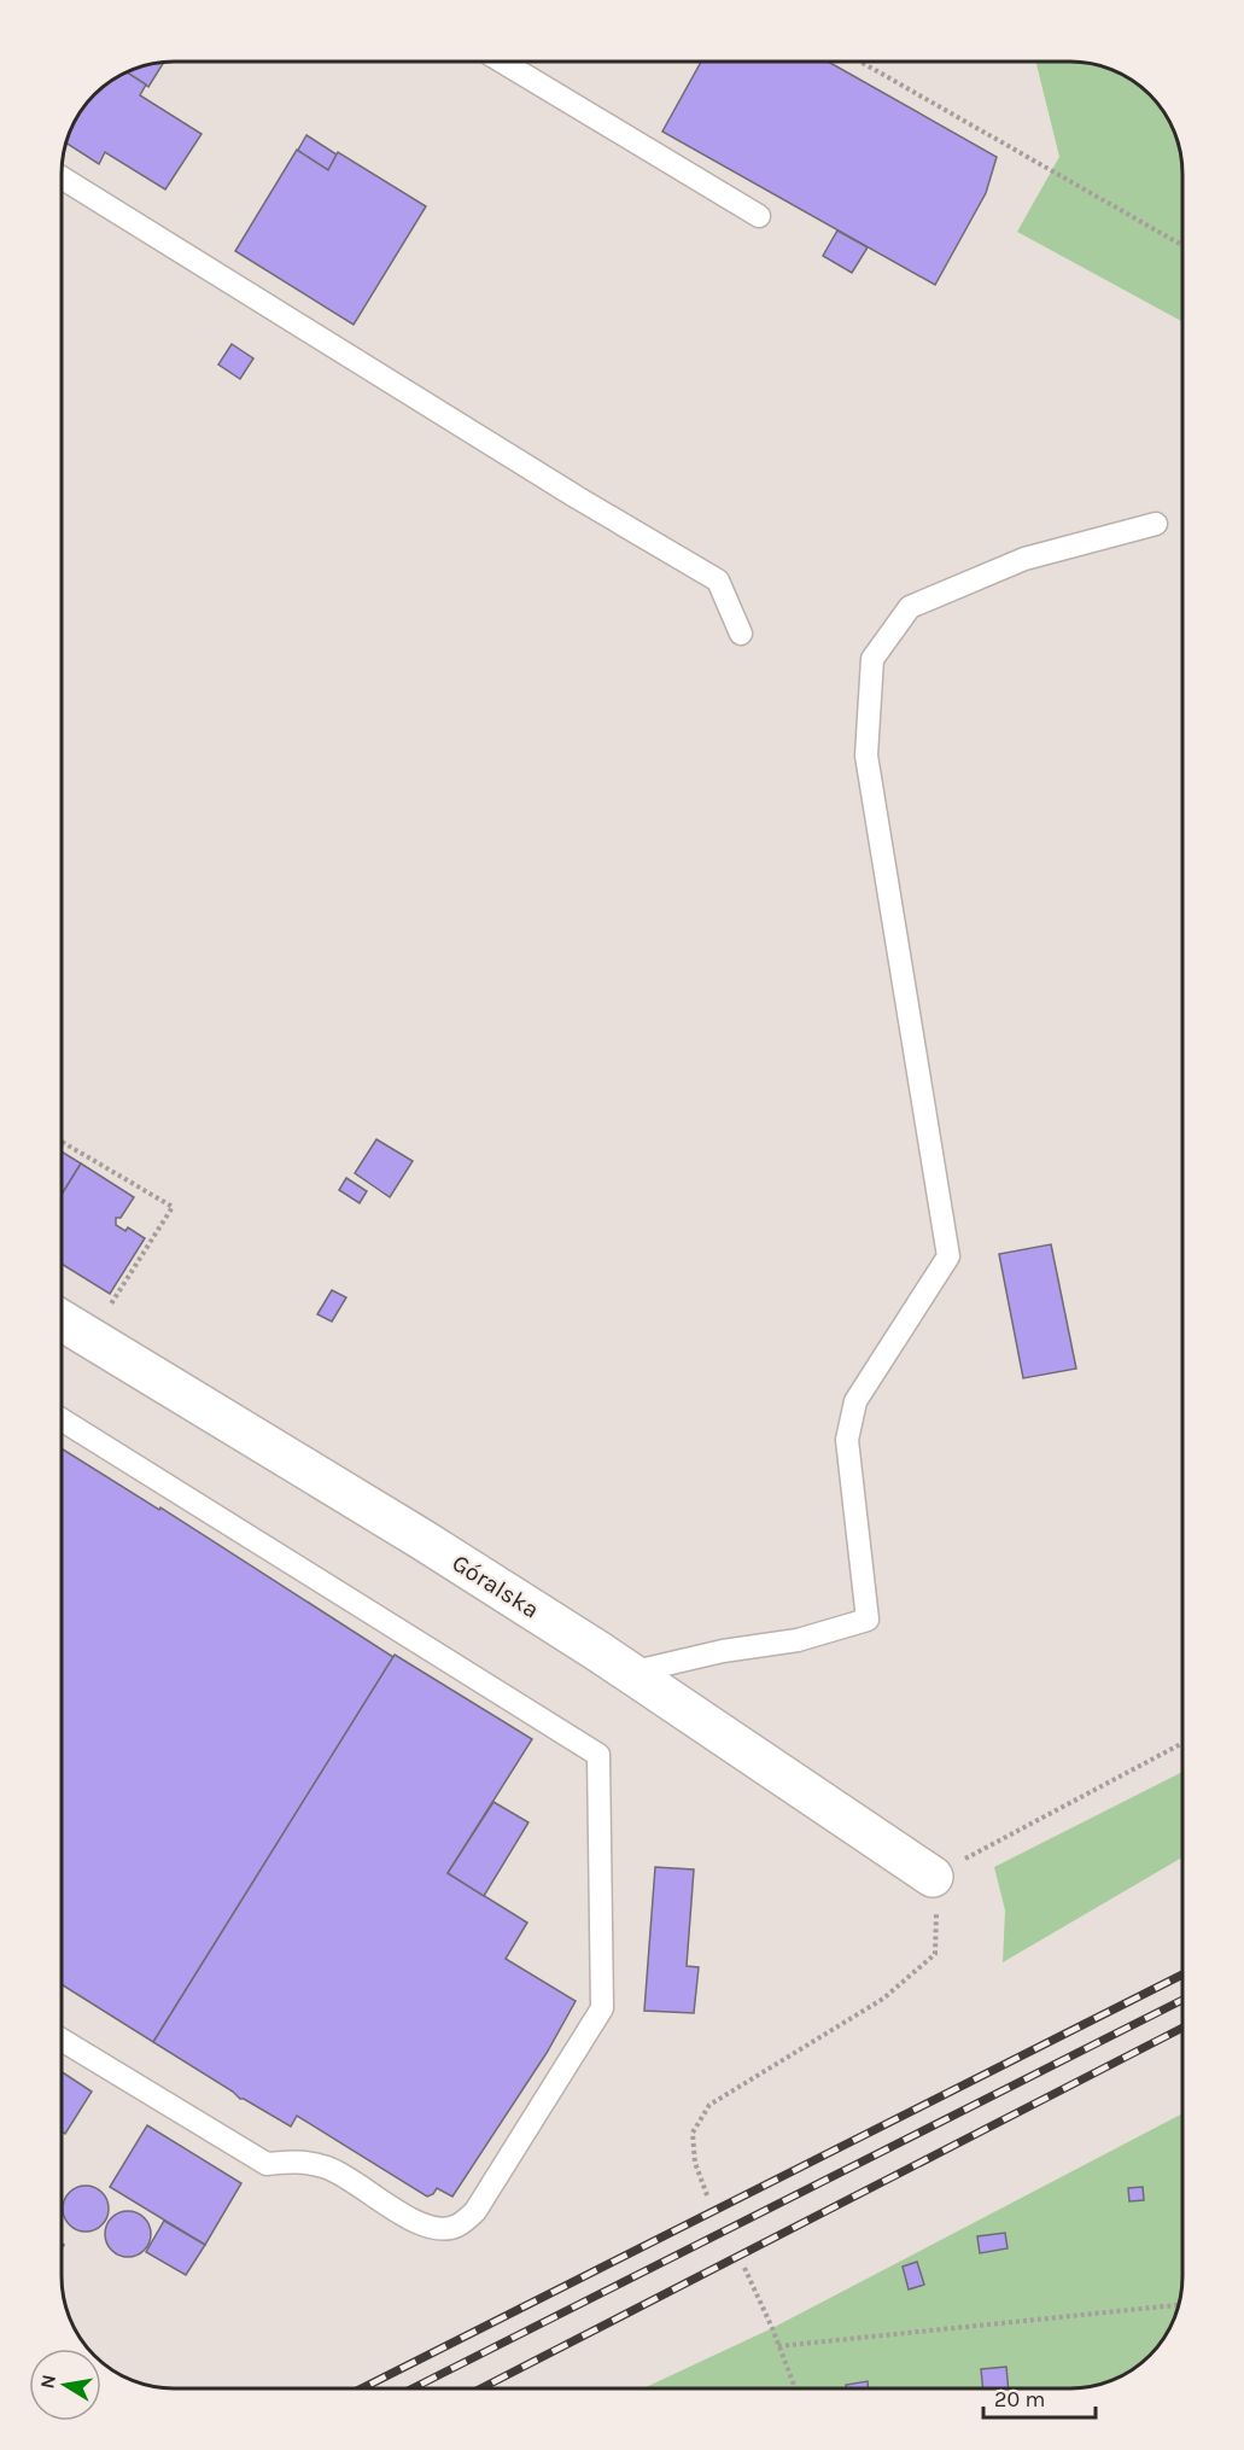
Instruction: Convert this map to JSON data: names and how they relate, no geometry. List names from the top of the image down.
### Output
{
  "streets": {
    "street": ["Góralska"]
  },
  "scale_bar": "20 m",
  "north": "left"
}
